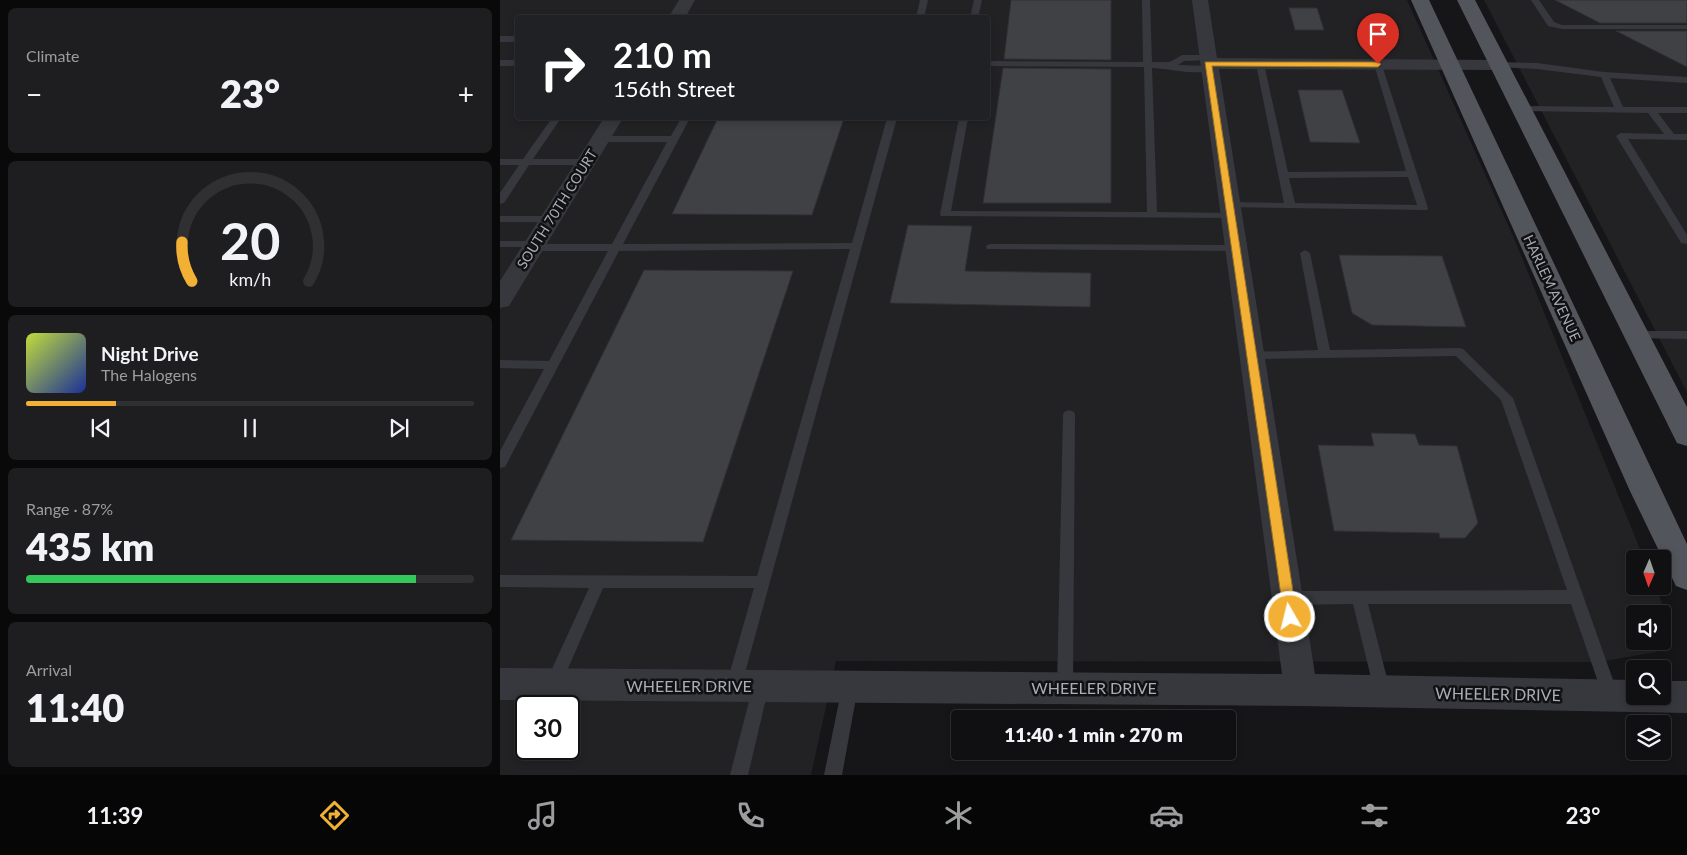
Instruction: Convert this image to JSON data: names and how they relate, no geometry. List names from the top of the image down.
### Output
{
  "streets": {
    "main road": ["HARLEM AVENUE"],
    "street": ["SOUTH 70TH COURT", "WHEELER DRIVE"]
  },
  "north": "bottom",
  "page": {
    "tile": [
      "Climate",
      ["Range · 87%", "435 km"],
      ["Arrival", "11:40"]
    ],
    "turn": ["210 m", "156th Street"],
    "heat": ["−", "23°", "+"],
    "song": ["Night Drive", "The Halogens"],
    "limit": "30",
    "trip": "11:40 · 1 min · 270 m",
    "tabs": ["11:39", "23°"],
    "gauge": ["20", "km/h"]
  }
}
